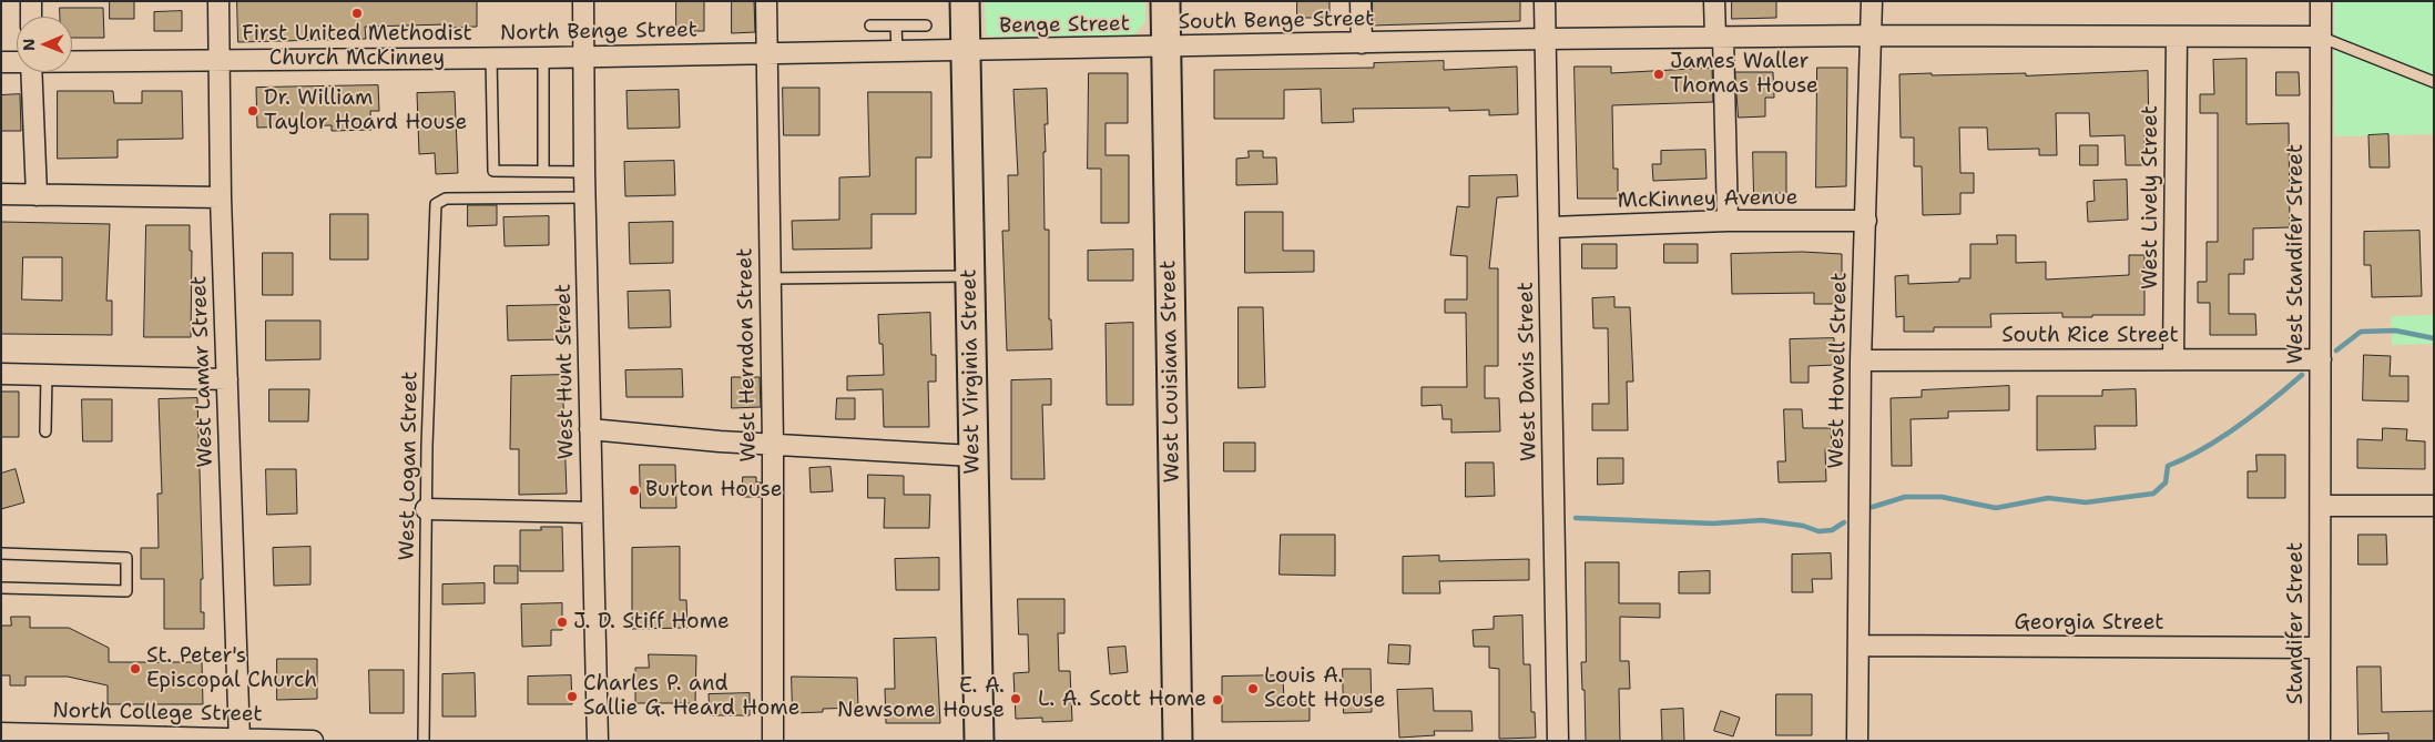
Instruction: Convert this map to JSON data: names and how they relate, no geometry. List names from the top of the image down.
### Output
{
  "streets": {
    "main road": ["West Virginia Street", "West Louisiana Street"],
    "street": [
      "South Benge Street",
      "Benge Street",
      "North Benge Street",
      "West Lively Street",
      "McKinney Avenue",
      "West Standifer Street",
      "South Rice Street",
      "West Herndon Street",
      "West Howell Street",
      "West Lamar Street",
      "West Hunt Street",
      "West Davis Street",
      "Georgia Street",
      "Standifer Street",
      "North College Street"
    ],
    "lane": ["West Logan Street"]
  },
  "crossings": [
    ["South Benge Street", "Benge Street"],
    ["South Benge Street", "West Lively Street"],
    ["South Benge Street", "West Standifer Street"],
    ["South Benge Street", "West Howell Street"],
    ["South Benge Street", "West Louisiana Street"],
    ["South Benge Street", "West Davis Street"],
    ["Benge Street", "North Benge Street"],
    ["Benge Street", "West Virginia Street"],
    ["Benge Street", "West Louisiana Street"],
    ["North Benge Street", "West Herndon Street"],
    ["North Benge Street", "West Lamar Street"],
    ["North Benge Street", "West Hunt Street"],
    ["North Benge Street", "West Virginia Street"],
    ["West Lively Street", "South Rice Street"],
    ["McKinney Avenue", "West Howell Street"],
    ["McKinney Avenue", "West Davis Street"],
    ["West Standifer Street", "South Rice Street"],
    ["West Standifer Street", "Standifer Street"],
    ["South Rice Street", "West Howell Street"],
    ["West Howell Street", "Georgia Street"],
    ["West Lamar Street", "North College Street"],
    ["West Hunt Street", "West Logan Street"],
    ["Georgia Street", "Standifer Street"]
  ],
  "places": [
    "First United Methodist Church McKinney",
    "James Waller Thomas House",
    "Dr. William Taylor Hoard House",
    "Burton House",
    "J. D. Stiff Home",
    "St. Peter's Episcopal Church",
    "Louis A. Scott House",
    "Charles P. and Sallie G. Heard Home",
    "E. A. Newsome House",
    "L. A. Scott Home"
  ],
  "north": "left"
}
